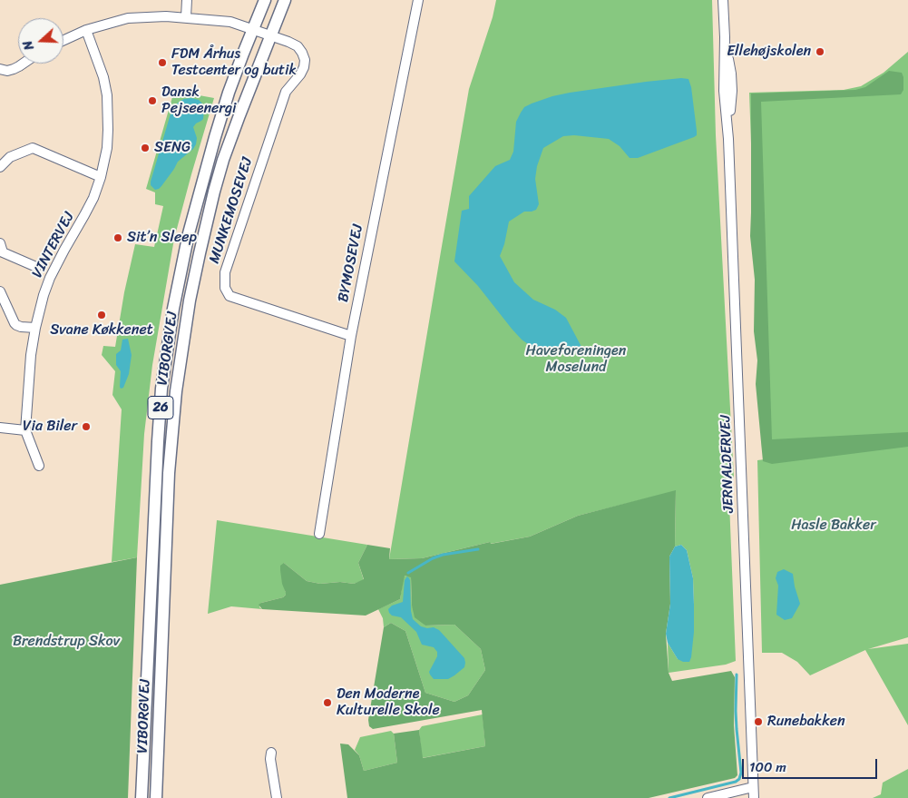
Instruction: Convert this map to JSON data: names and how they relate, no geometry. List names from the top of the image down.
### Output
{
  "streets": {
    "main road": ["VIBORGVEJ", "26"],
    "street": [
      "MUNKEMOSEVEJ",
      "VINTERVEJ",
      "BYMOSEVEJ",
      "JERNALDERVEJ"
    ]
  },
  "crossings": [
    ["MUNKEMOSEVEJ", "BYMOSEVEJ"],
    ["MUNKEMOSEVEJ", "VIBORGVEJ"]
  ],
  "parks": ["Haveforeningen Moselund", "Hasle Bakker", "Brendstrup Skov"],
  "places": [
    "Ellehøjskolen",
    "FDM Århus Testcenter og butik",
    "Dansk Pejseenergi",
    "SENG",
    "Sit’n Sleep",
    "Svane Køkkenet",
    "Via Biler",
    "Den Moderne Kulturelle Skole",
    "Runebakken"
  ],
  "scale_bar": "100 m",
  "north": "left"
}
